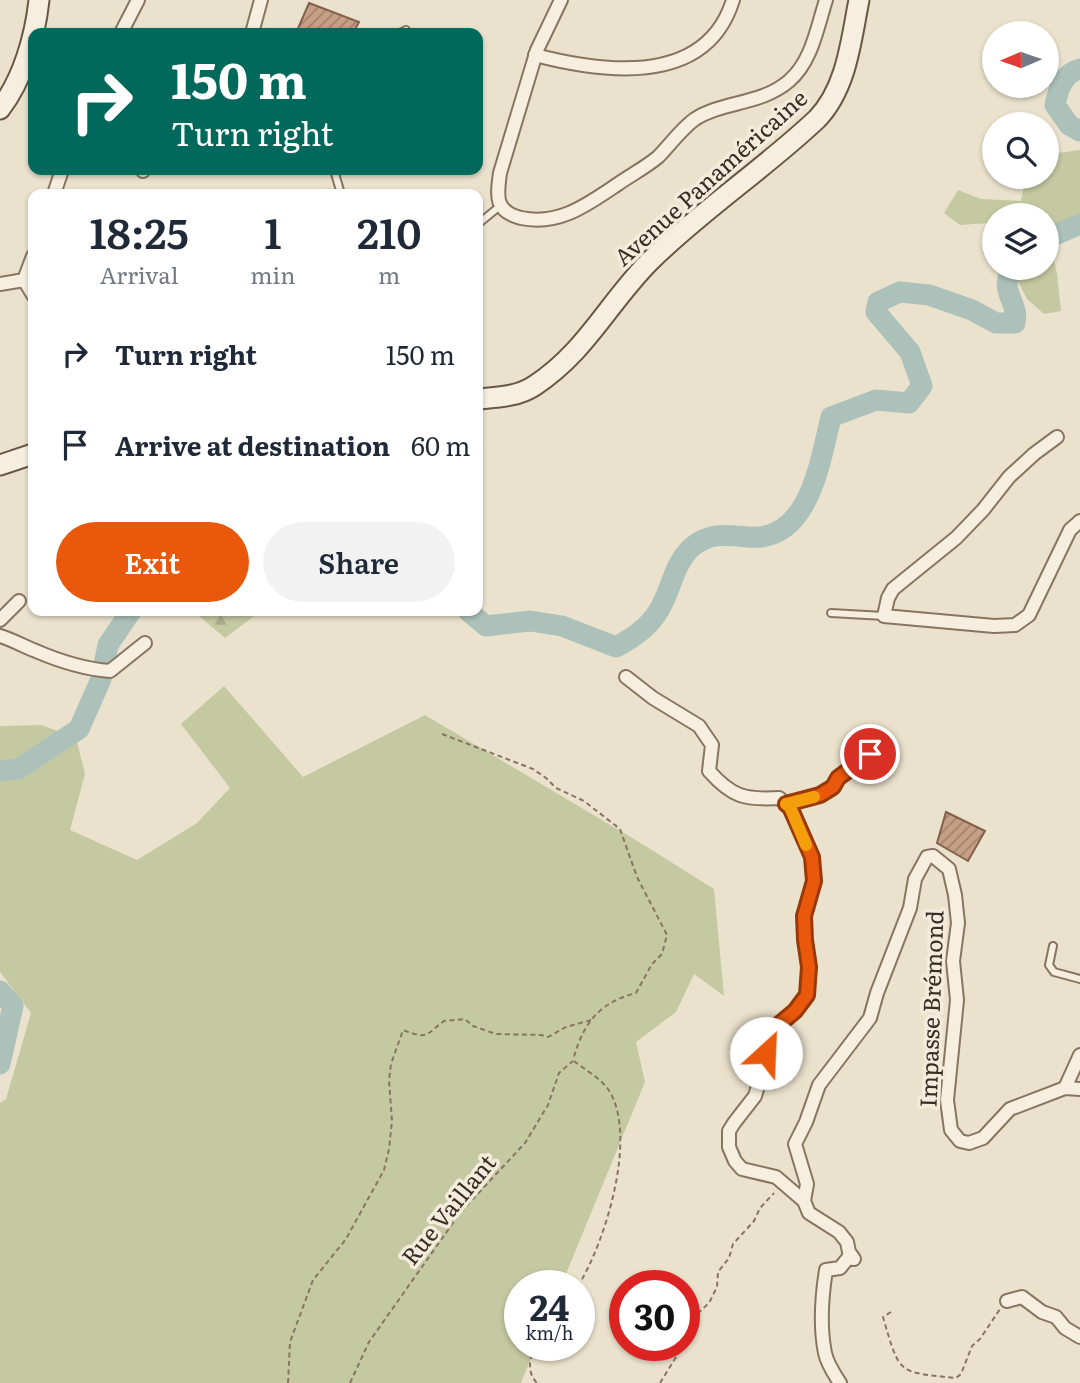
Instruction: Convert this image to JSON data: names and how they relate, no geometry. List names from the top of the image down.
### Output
{
  "streets": {
    "main road": ["Avenue Panaméricaine"],
    "street": ["Impasse Brémond"],
    "path": ["Rue Vaillant"]
  },
  "north": "left",
  "page": {
    "turn": ["150 m", "Turn right"],
    "eta": [
      "18:25",
      "Arrival",
      "1",
      "min",
      "210",
      "m"
    ],
    "list": [
      {
        "name": "Turn right",
        "value": "150 m"
      },
      {
        "name": "Arrive at destination",
        "value": "60 m"
      }
    ],
    "buttons": ["Exit", "Share"],
    "speed": "24 km/h",
    "limit": "30"
  }
}
